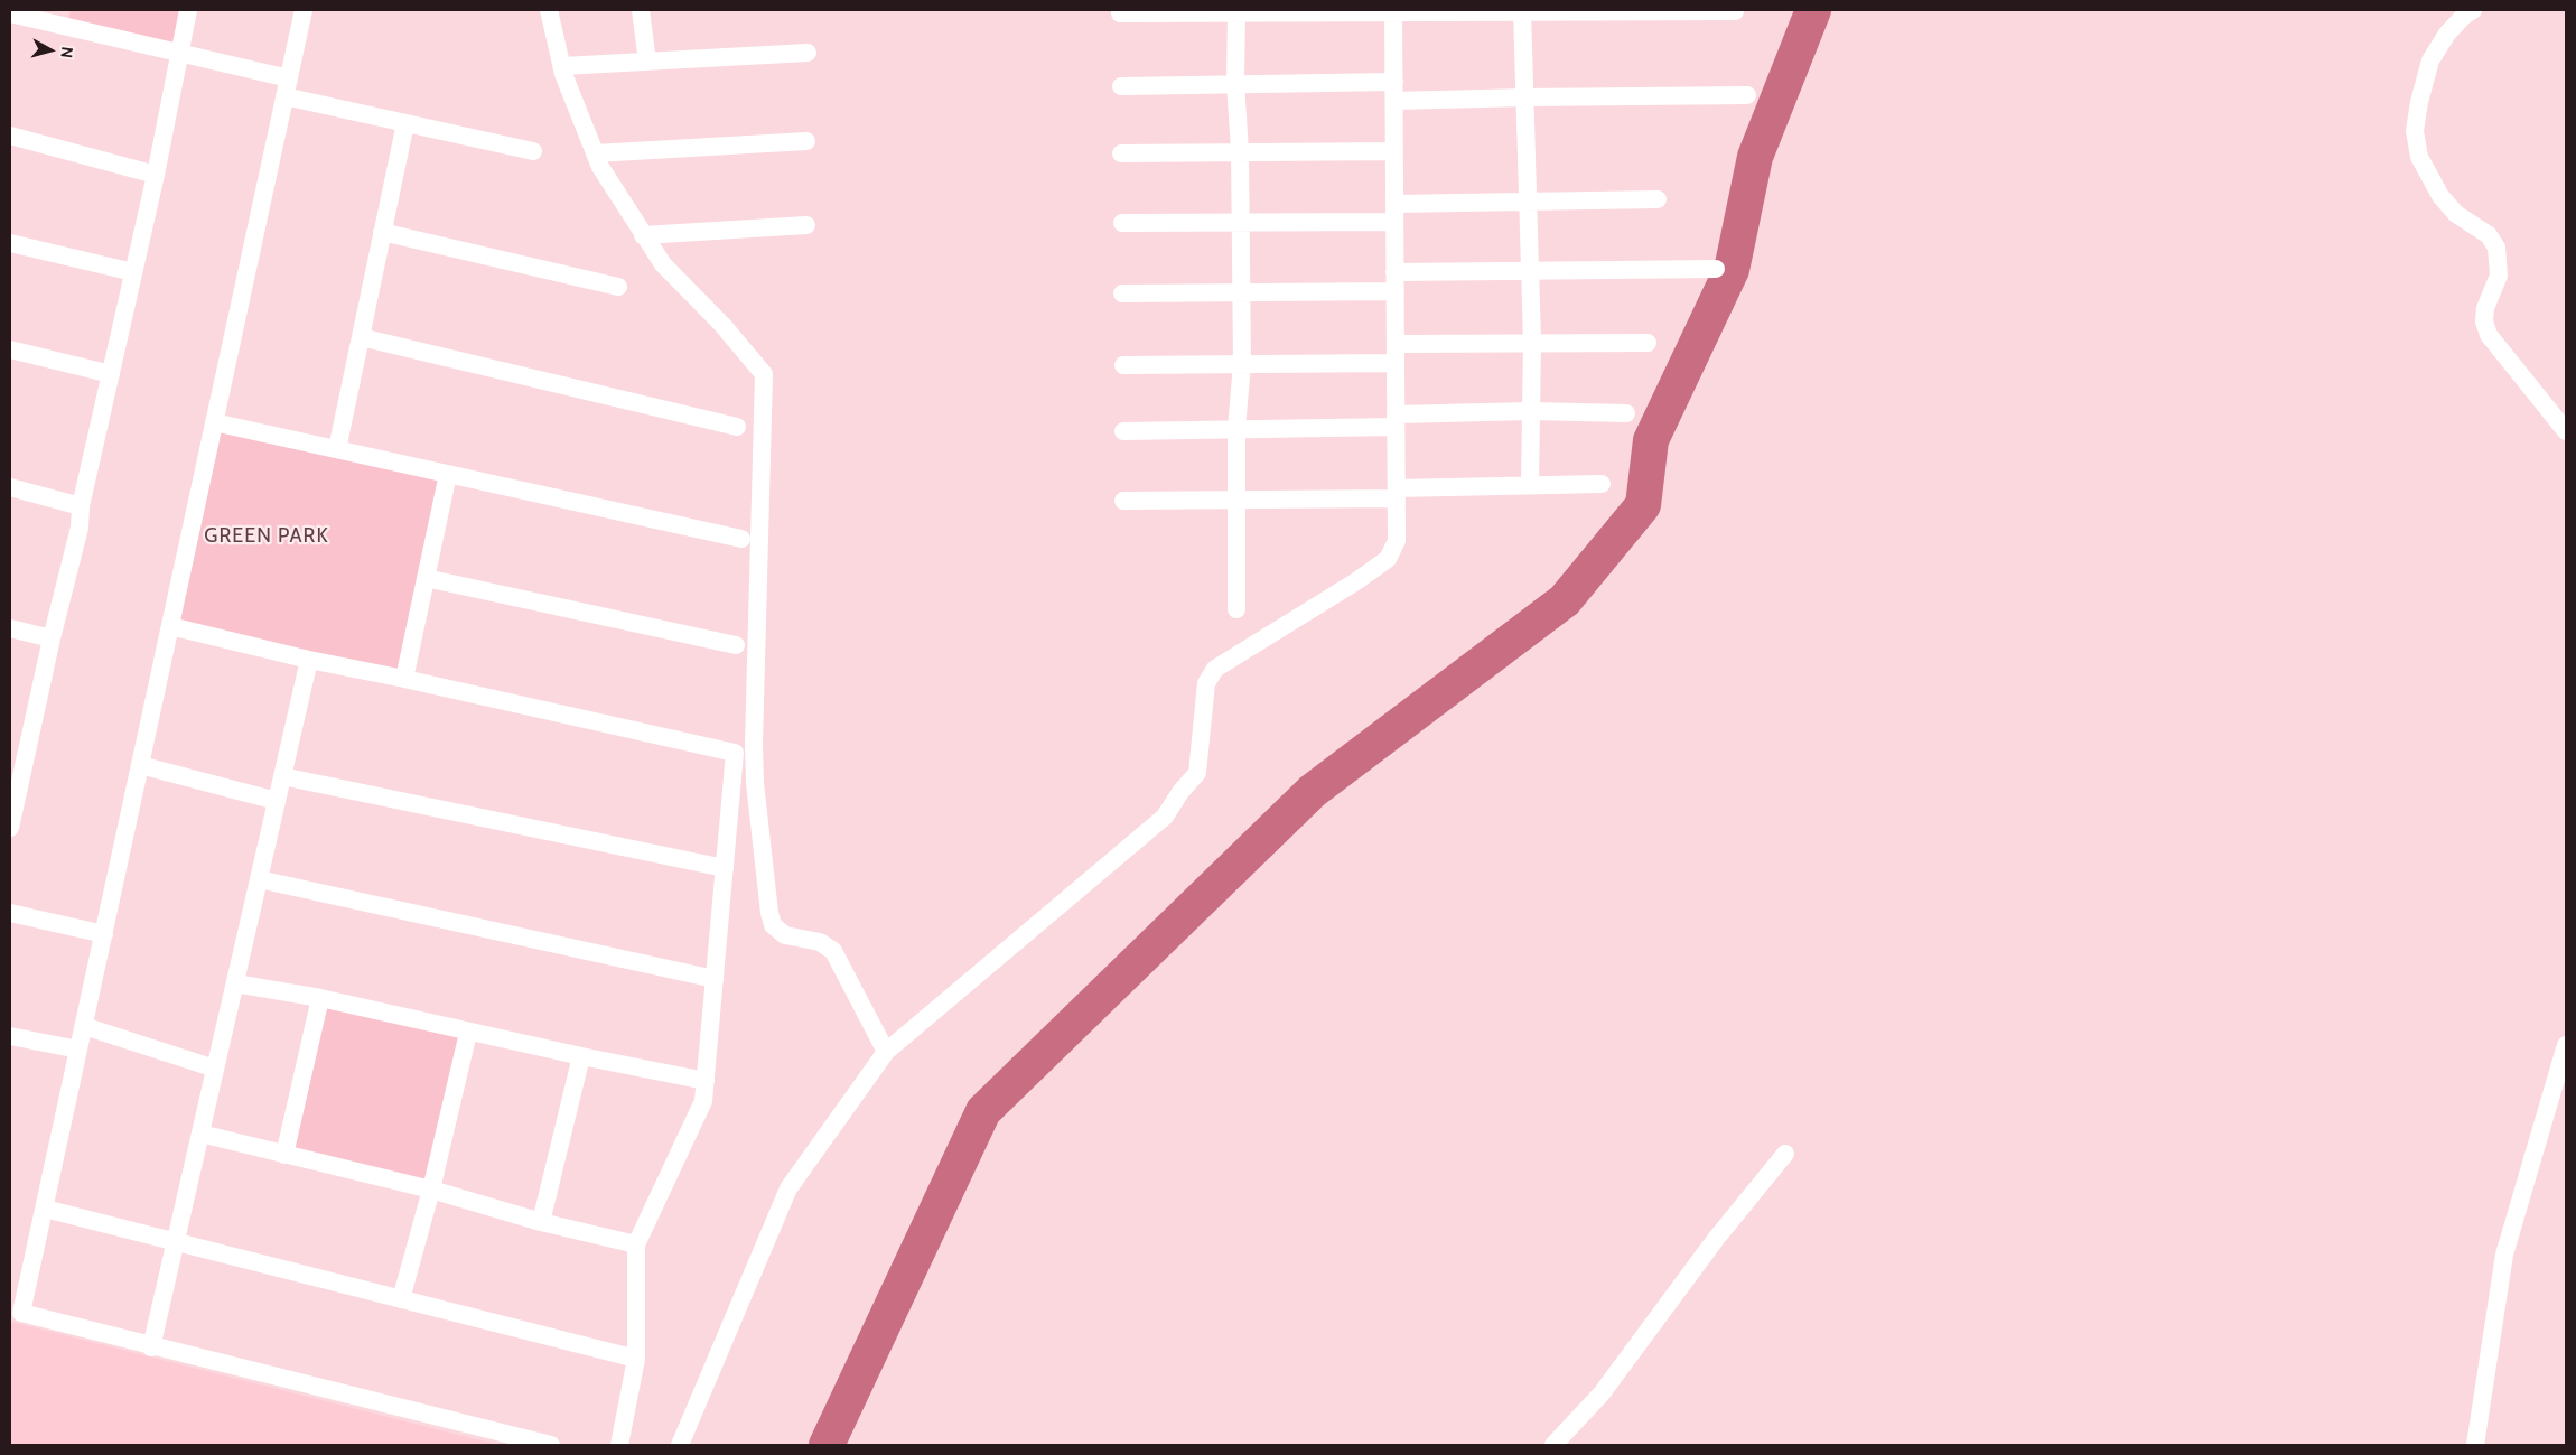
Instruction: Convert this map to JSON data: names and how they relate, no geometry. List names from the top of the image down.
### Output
{
  "districts": ["GREEN PARK"],
  "north": "right"
}
